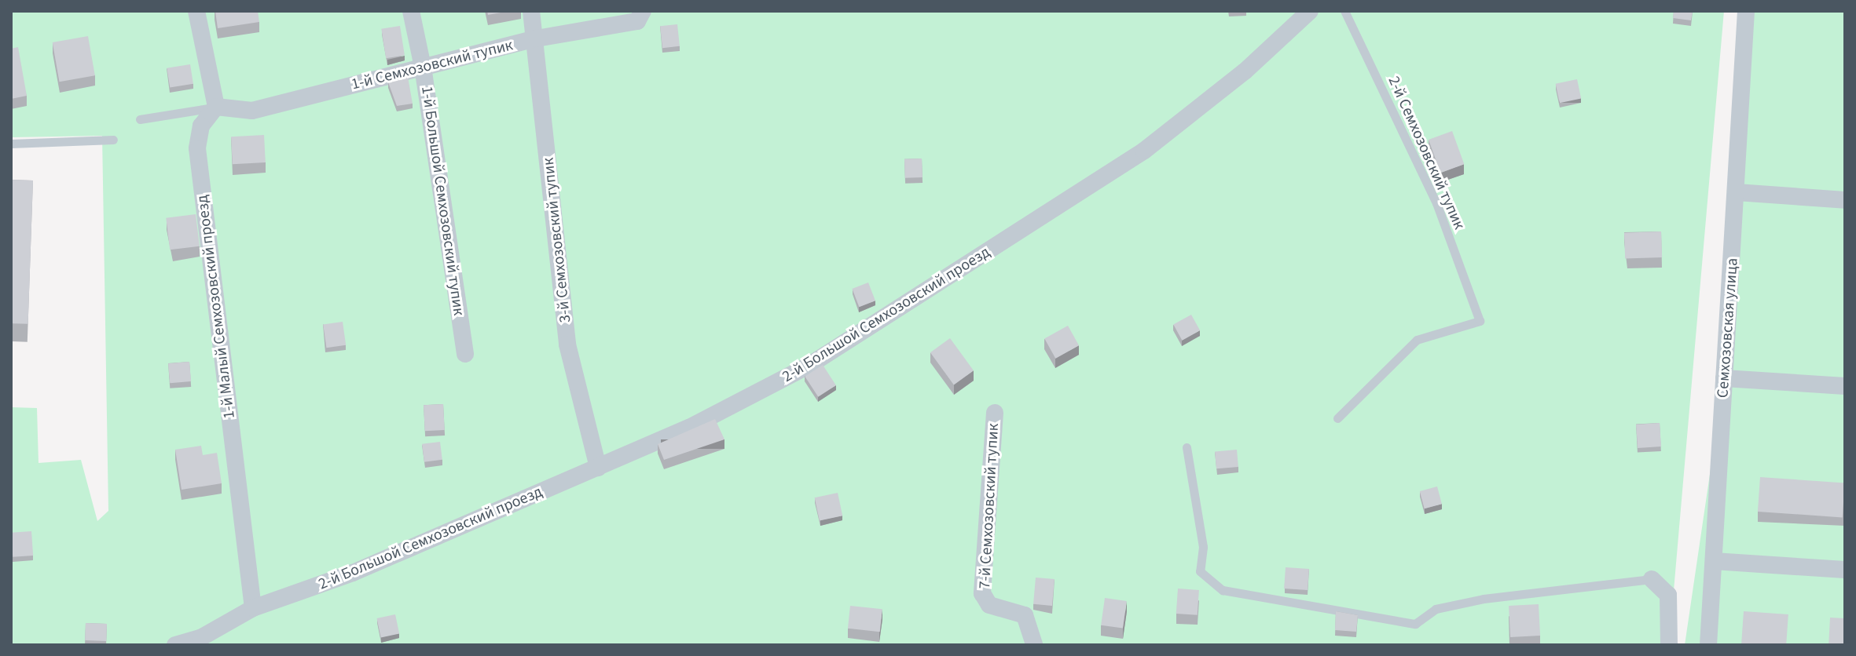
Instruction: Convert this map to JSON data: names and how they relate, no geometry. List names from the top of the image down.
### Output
{
  "streets": {
    "street": [
      "1-й Семхозовский тупик",
      "1-й Большой Семхозовский тупик",
      "3-й Семхозовский тупик",
      "1-й Малый Семхозовский проезд",
      "2-й Большой Семхозовский проезд",
      "Семхозовская улица",
      "7-й Семхозовский тупик"
    ],
    "lane": ["2-й Семхозовский тупик"]
  },
  "crossings": [
    ["1-й Семхозовский тупик", "1-й Большой Семхозовский тупик"],
    ["1-й Семхозовский тупик", "3-й Семхозовский тупик"],
    ["1-й Семхозовский тупик", "1-й Малый Семхозовский проезд"],
    ["3-й Семхозовский тупик", "2-й Большой Семхозовский проезд"],
    ["1-й Малый Семхозовский проезд", "2-й Большой Семхозовский проезд"]
  ]
}
